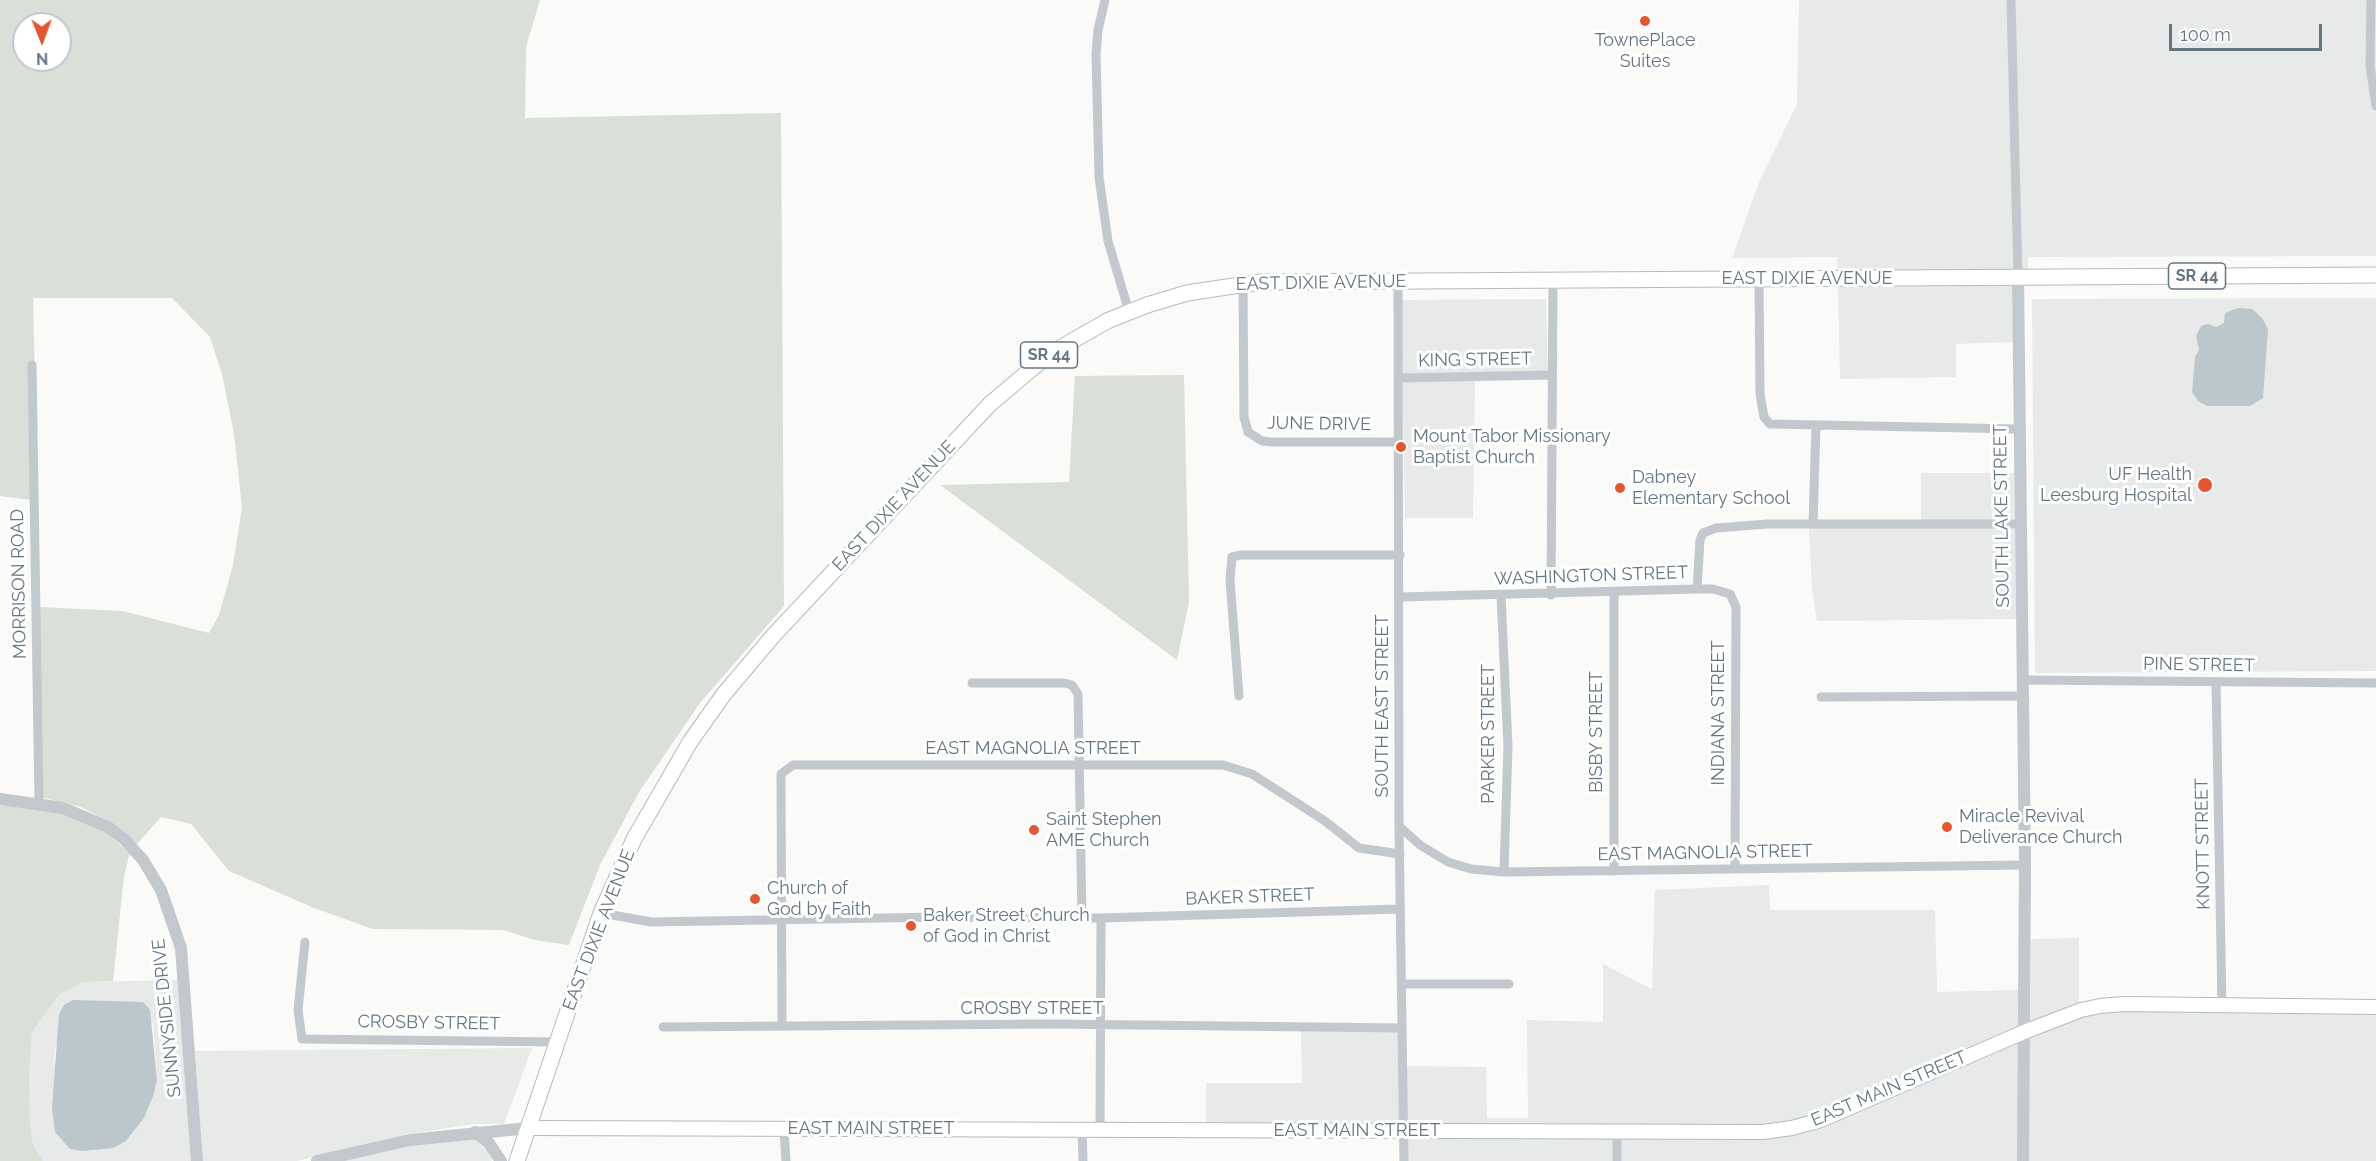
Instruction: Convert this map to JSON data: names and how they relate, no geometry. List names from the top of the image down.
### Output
{
  "streets": {
    "main road": ["SR 44", "EAST DIXIE AVENUE", "EAST MAIN STREET"],
    "street": [
      "KING STREET",
      "JUNE DRIVE",
      "SOUTH LAKE STREET",
      "WASHINGTON STREET",
      "MORRISON ROAD",
      "PINE STREET",
      "SOUTH EAST STREET",
      "INDIANA STREET",
      "BISBY STREET",
      "PARKER STREET",
      "EAST MAGNOLIA STREET",
      "KNOTT STREET",
      "BAKER STREET",
      "CROSBY STREET",
      "SUNNYSIDE DRIVE"
    ]
  },
  "crossings": [
    ["EAST DIXIE AVENUE", "JUNE DRIVE"],
    ["EAST DIXIE AVENUE", "SOUTH LAKE STREET"],
    ["EAST DIXIE AVENUE", "SOUTH EAST STREET"],
    ["EAST DIXIE AVENUE", "CROSBY STREET"],
    ["EAST DIXIE AVENUE", "EAST MAIN STREET"],
    ["KING STREET", "SOUTH EAST STREET"],
    ["JUNE DRIVE", "SOUTH EAST STREET"],
    ["SOUTH LAKE STREET", "WASHINGTON STREET"],
    ["SOUTH LAKE STREET", "PINE STREET"],
    ["SOUTH LAKE STREET", "EAST MAGNOLIA STREET"],
    ["SOUTH LAKE STREET", "EAST MAIN STREET"],
    ["WASHINGTON STREET", "SOUTH EAST STREET"],
    ["WASHINGTON STREET", "INDIANA STREET"],
    ["WASHINGTON STREET", "BISBY STREET"],
    ["WASHINGTON STREET", "PARKER STREET"],
    ["MORRISON ROAD", "SUNNYSIDE DRIVE"],
    ["PINE STREET", "KNOTT STREET"],
    ["SOUTH EAST STREET", "EAST MAGNOLIA STREET"],
    ["SOUTH EAST STREET", "BAKER STREET"],
    ["SOUTH EAST STREET", "CROSBY STREET"],
    ["SOUTH EAST STREET", "EAST MAIN STREET"],
    ["INDIANA STREET", "EAST MAGNOLIA STREET"],
    ["BISBY STREET", "EAST MAGNOLIA STREET"],
    ["PARKER STREET", "EAST MAGNOLIA STREET"],
    ["KNOTT STREET", "EAST MAIN STREET"]
  ],
  "places": [
    "TownePlace Suites",
    "Mount Tabor Missionary Baptist Church",
    "UF Health Leesburg Hospital",
    "Dabney Elementary School",
    "Miracle Revival Deliverance Church",
    "Saint Stephen AME Church",
    "Church of God by Faith",
    "Baker Street Church of God in Christ"
  ],
  "scale_bar": "100 m",
  "north": "bottom"
}
